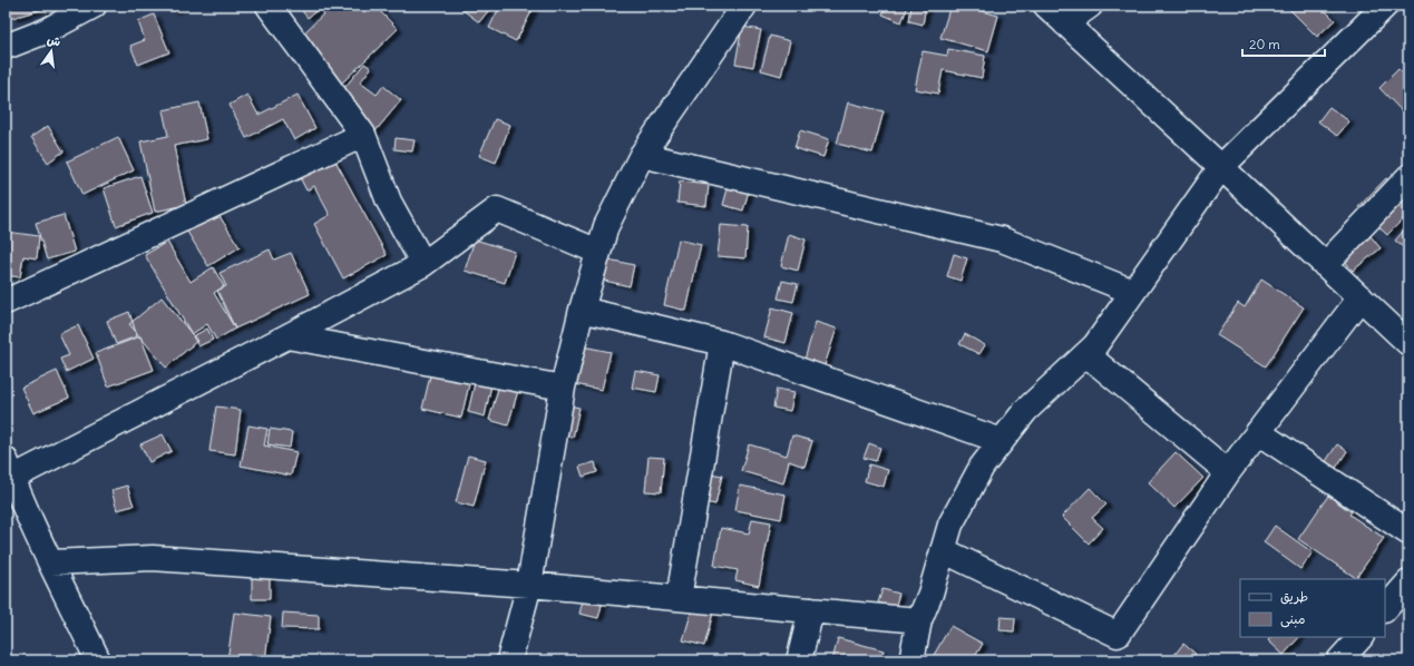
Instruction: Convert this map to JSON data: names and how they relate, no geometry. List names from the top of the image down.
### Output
{
  "legend": ["طريق", "مبنى"],
  "scale_bar": "20 m",
  "north": "top"
}
